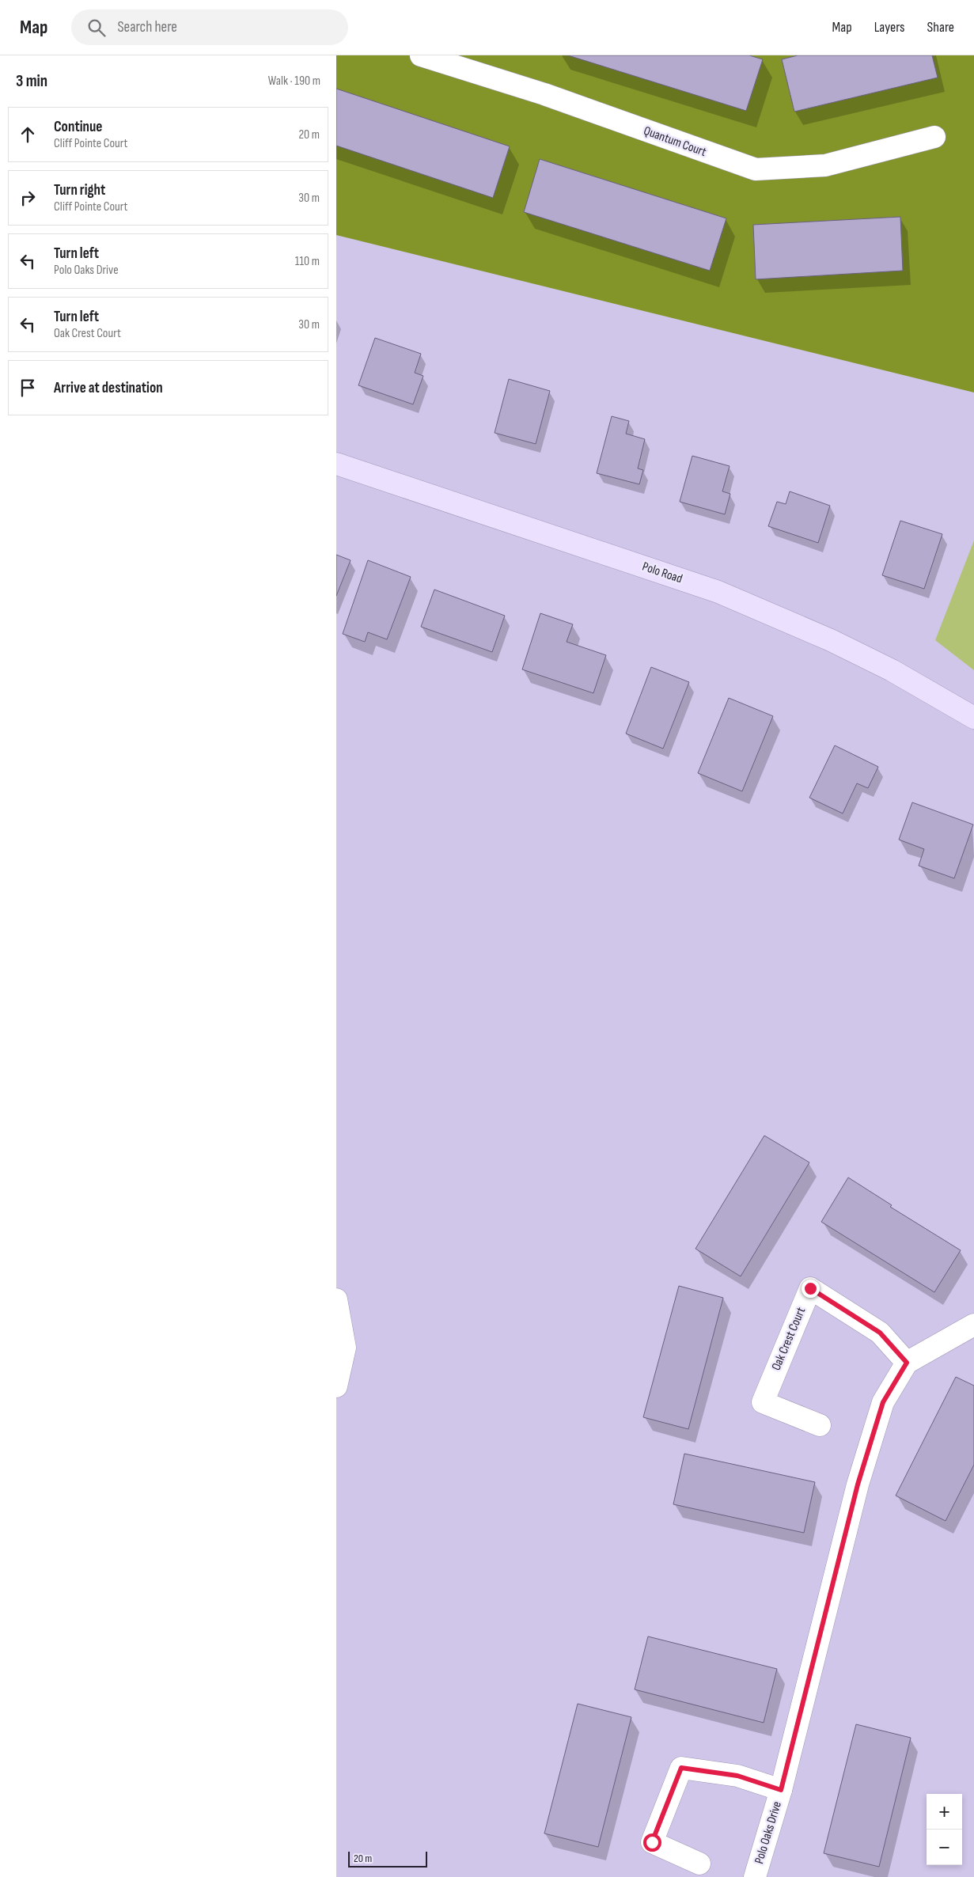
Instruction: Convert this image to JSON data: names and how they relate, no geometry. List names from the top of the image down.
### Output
{
  "streets": {
    "main road": ["Polo Road"],
    "street": ["Quantum Court", "Oak Crest Court", "Polo Oaks Drive"]
  },
  "crossings": [
    ["Oak Crest Court", "Polo Oaks Drive"]
  ],
  "scale_bar": "20 m",
  "page": {
    "header": "Map",
    "search": "Search here",
    "nav": ["Map", "Layers", "Share"],
    "heading": ["3 min", "Walk · 190 m"],
    "list": [
      ["Continue", "Cliff Pointe Court", "20 m"],
      ["Turn right", "Cliff Pointe Court", "30 m"],
      ["Turn left", "Polo Oaks Drive", "110 m"],
      ["Turn left", "Oak Crest Court", "30 m"],
      "Arrive at destination"
    ],
    "map_buttons": ["+", "−"],
    "scale": "20 m"
  }
}
